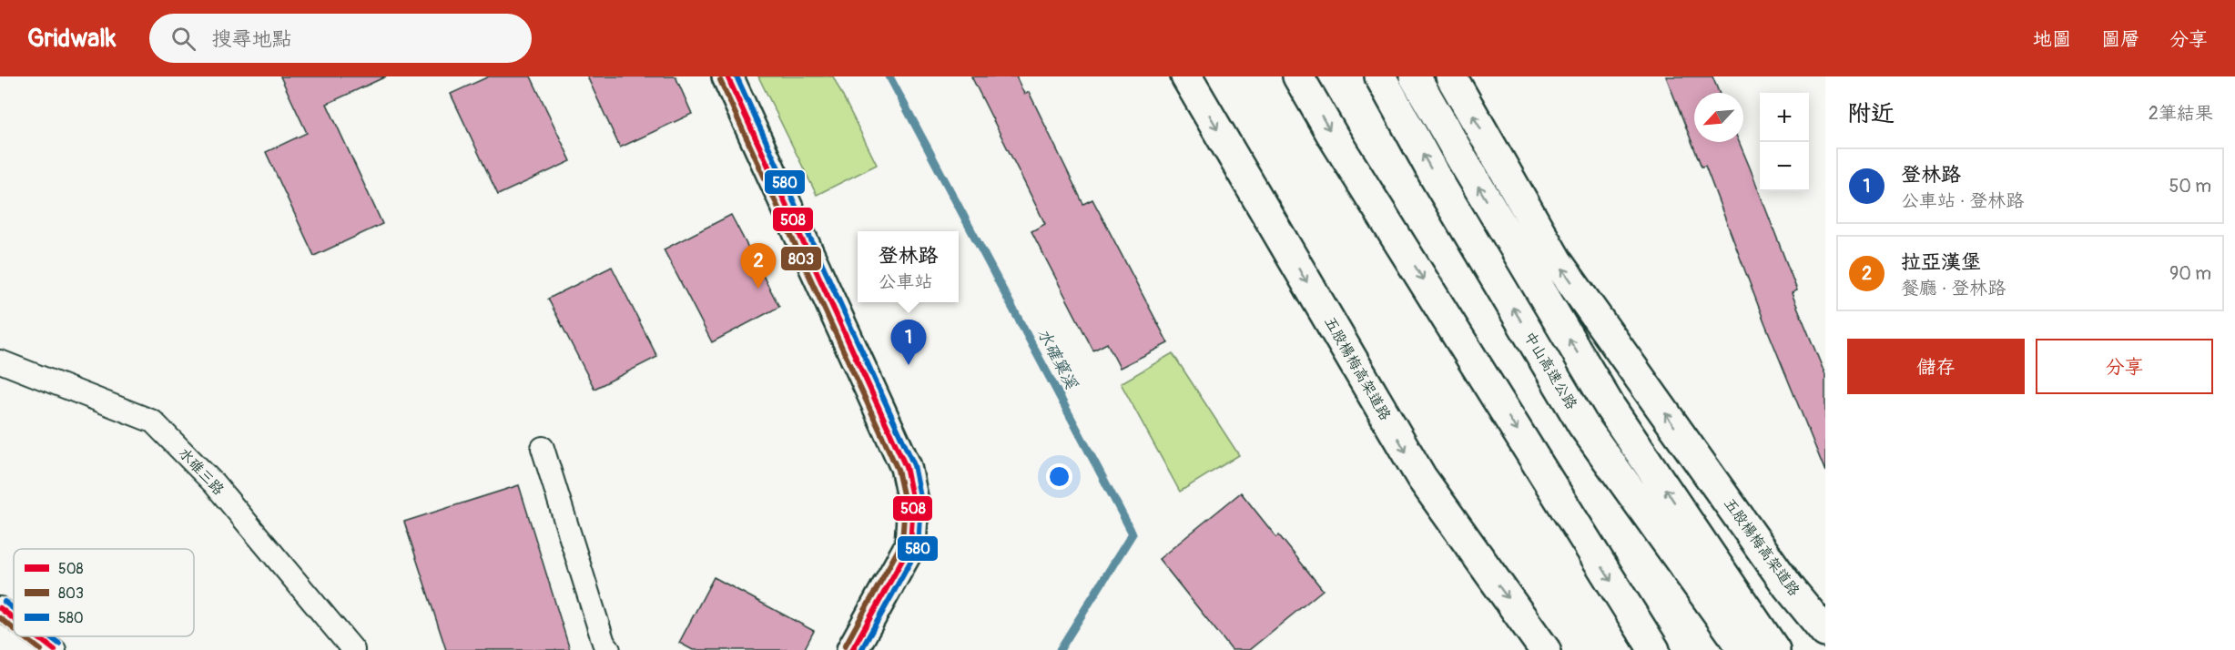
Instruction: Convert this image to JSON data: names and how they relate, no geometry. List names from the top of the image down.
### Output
{
  "streets": {
    "main road": ["五股楊梅高架道路", "中山高速公路"],
    "street": ["水碓三路"]
  },
  "water": ["水確窠溪"],
  "lines": ["transit line 508", "transit line 580", "transit line 803"],
  "legend": ["508", "803", "580"],
  "north": "bottom left",
  "page": {
    "header": "Gridwalk",
    "search": "搜尋地點",
    "nav": ["地圖", "圖層", "分享"],
    "heading": ["附近", "2筆結果"],
    "map_buttons": ["+", "−"],
    "list": [
      {
        "mark": "1",
        "name": "登林路",
        "note": "公車站 · 登林路",
        "value": "50 m"
      },
      {
        "mark": "2",
        "name": "拉亞漢堡",
        "note": "餐廳 · 登林路",
        "value": "90 m"
      }
    ],
    "popup": ["登林路", "公車站"],
    "pins": ["2", "1"],
    "buttons": ["儲存", "分享"]
  }
}
